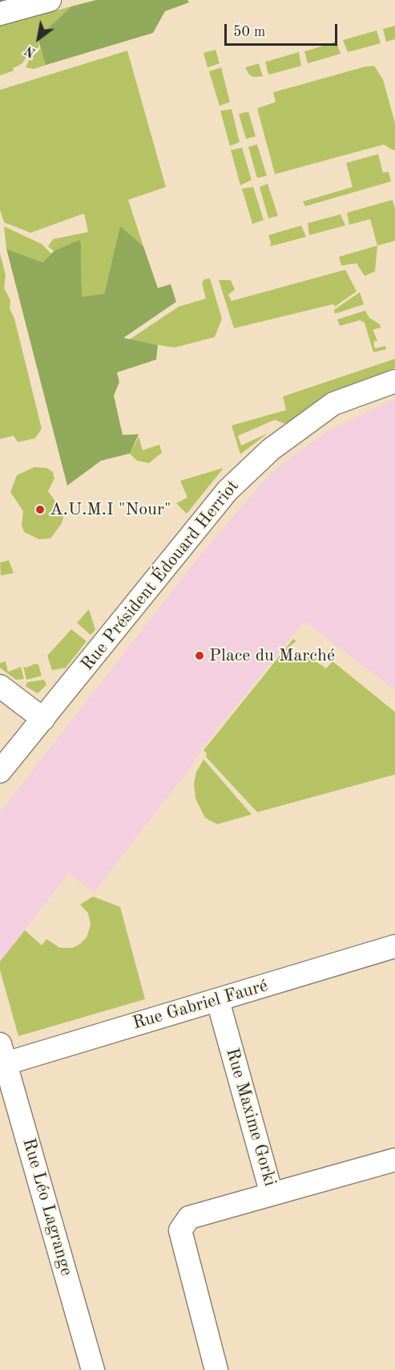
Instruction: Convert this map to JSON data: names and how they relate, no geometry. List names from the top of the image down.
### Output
{
  "streets": {
    "street": [
      "Rue Président Édouard Herriot",
      "Rue Gabriel Fauré",
      "Rue Maxime Gorki",
      "Rue Léo Lagrange"
    ]
  },
  "crossings": [
    ["Rue Gabriel Fauré", "Rue Maxime Gorki"],
    ["Rue Gabriel Fauré", "Rue Léo Lagrange"]
  ],
  "places": ["A.U.M.I \"Nour\"", "Place du Marché"],
  "scale_bar": "50 m",
  "north": "bottom left"
}
